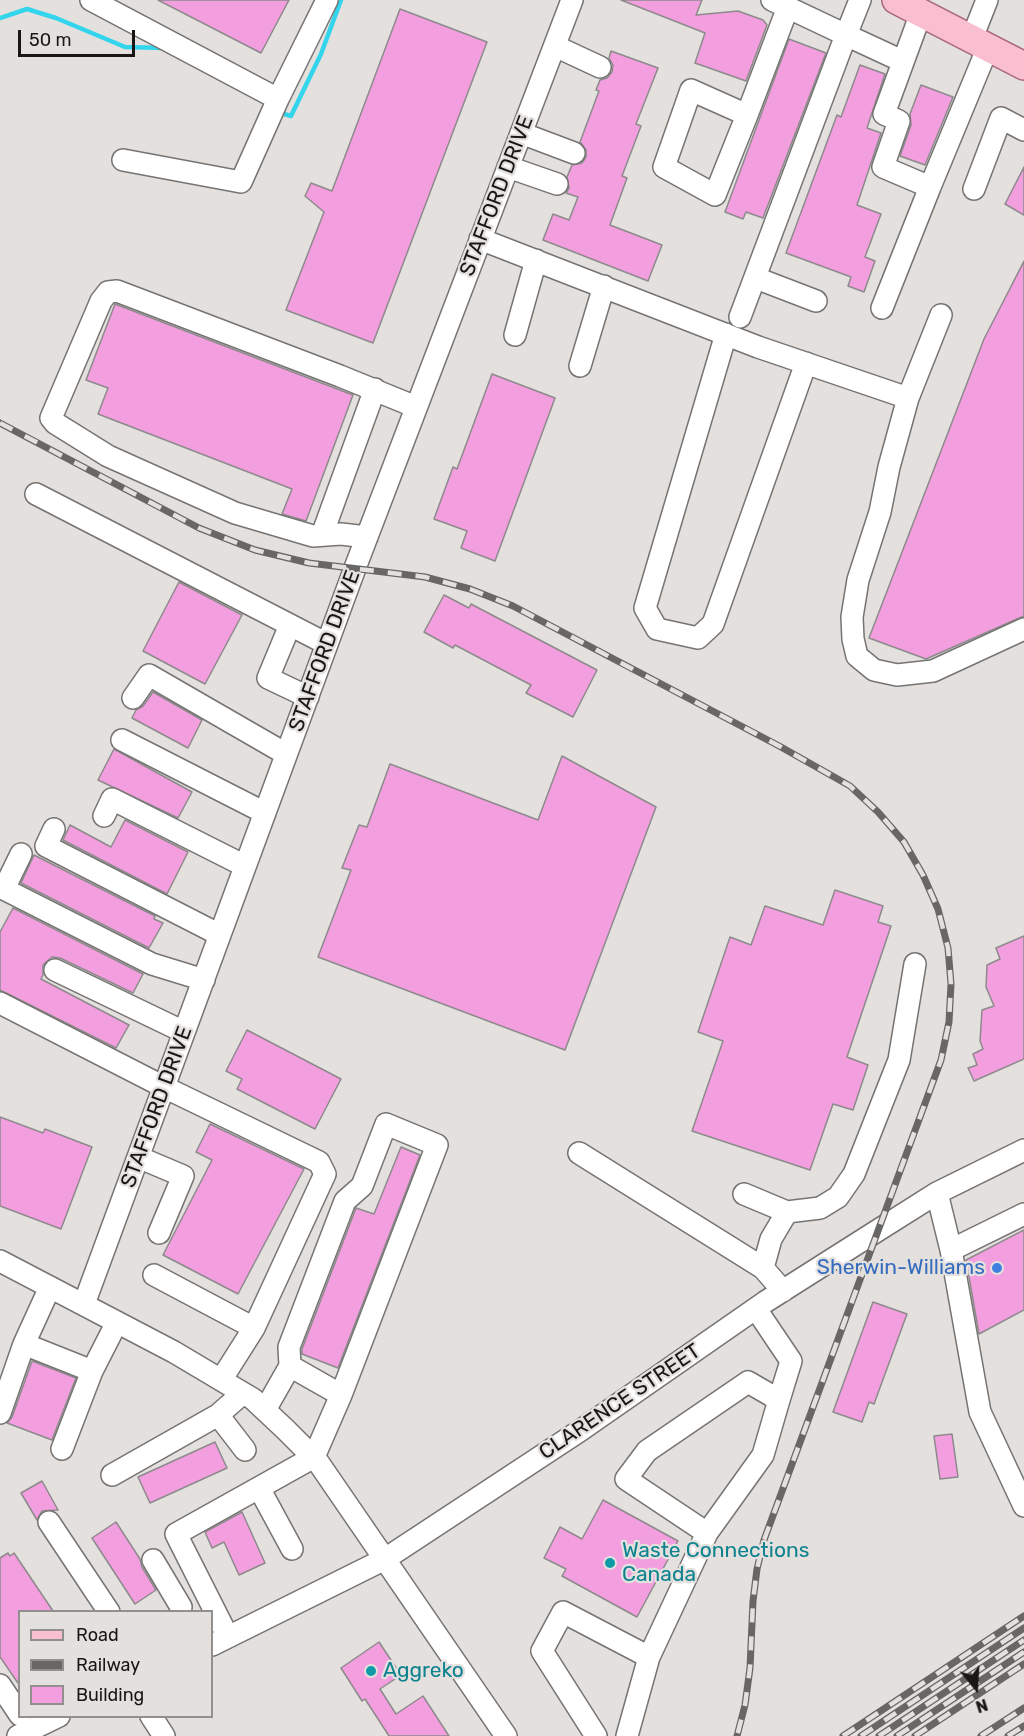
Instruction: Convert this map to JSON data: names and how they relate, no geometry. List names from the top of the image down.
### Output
{
  "streets": {
    "street": ["STAFFORD DRIVE", "CLARENCE STREET"]
  },
  "places": ["Sherwin-Williams", "Waste Connections Canada", "Aggreko"],
  "legend": ["Road", "Railway", "Building"],
  "scale_bar": "50 m",
  "north": "bottom"
}
